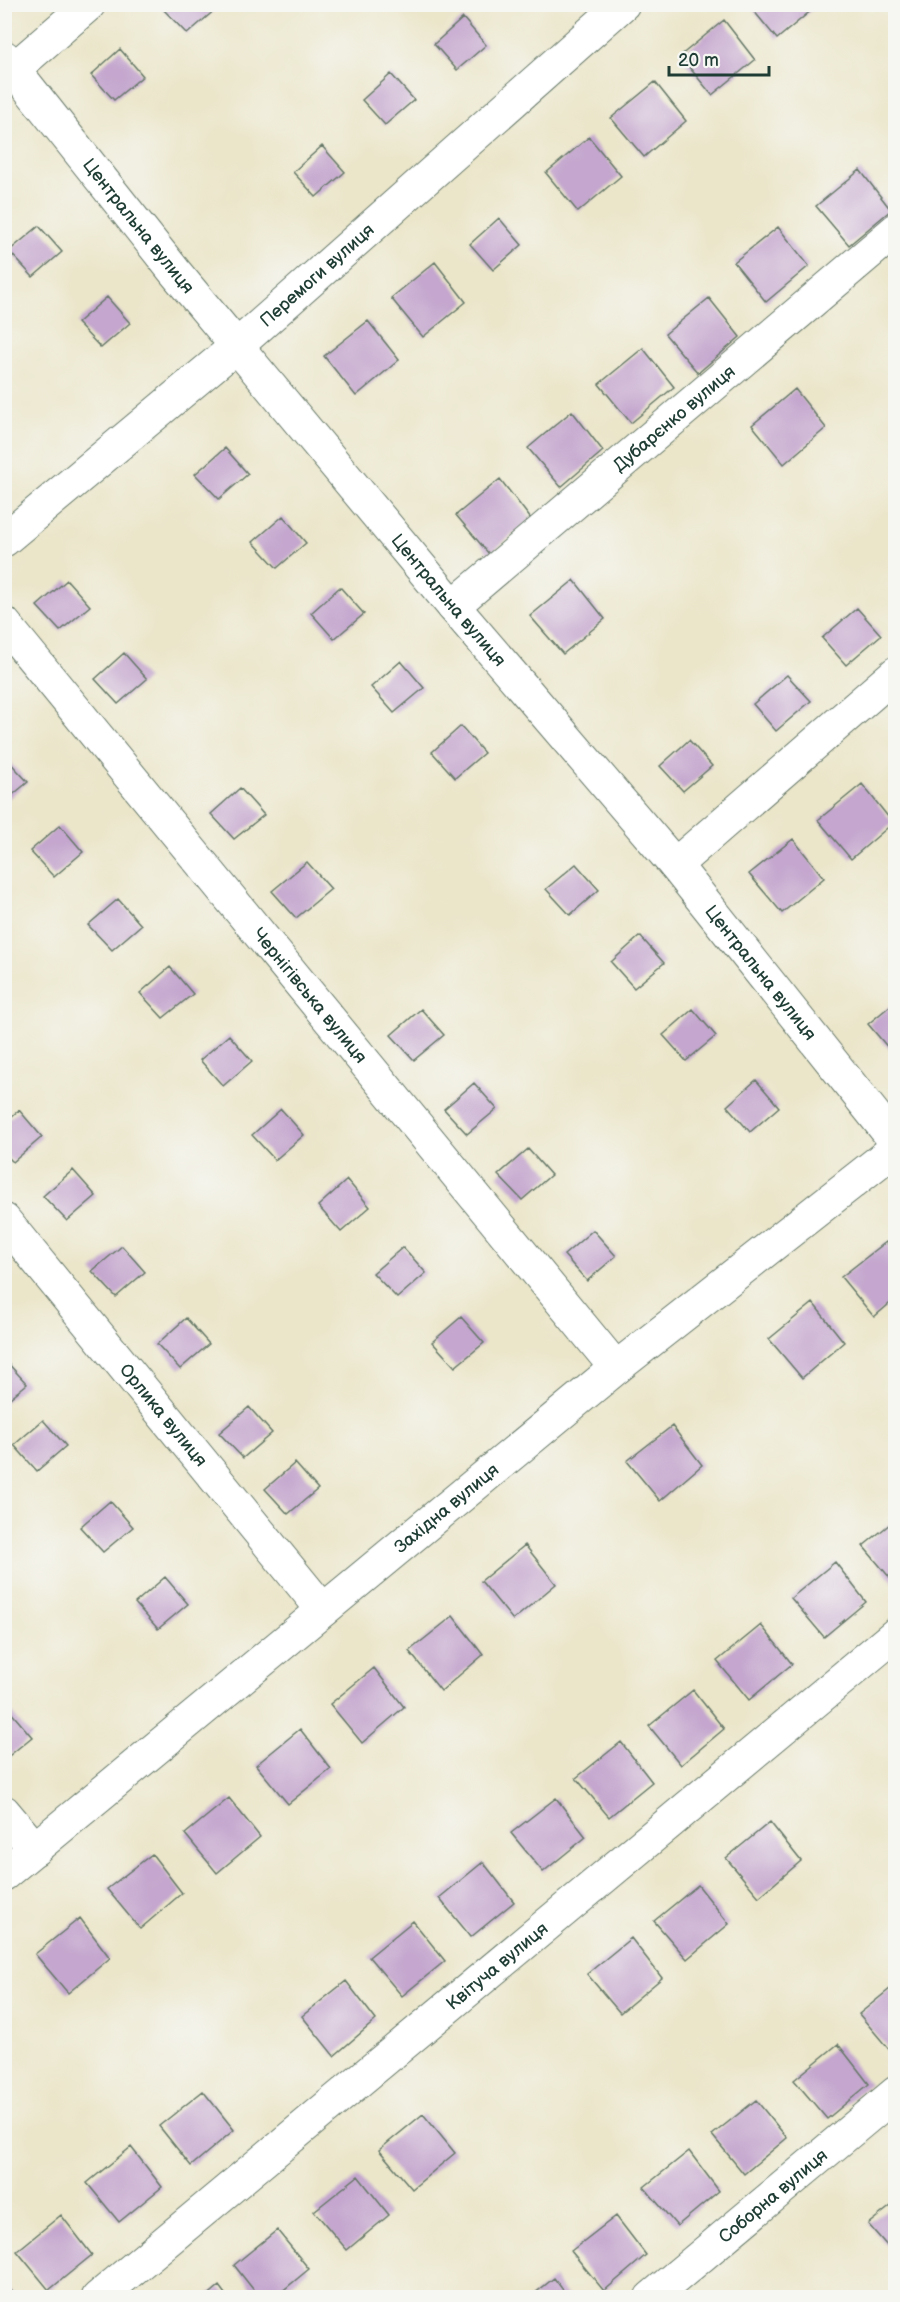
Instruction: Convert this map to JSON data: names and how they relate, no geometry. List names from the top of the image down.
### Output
{
  "streets": {
    "street": [
      "Центральна вулиця",
      "Перемоги вулиця",
      "Дубарєнко вулиця",
      "Чернігівська вулиця",
      "Орлика вулиця",
      "Західна вулиця",
      "Квітуча вулиця",
      "Соборна вулиця"
    ]
  },
  "crossings": [
    ["Центральна вулиця", "Перемоги вулиця"],
    ["Центральна вулиця", "Дубарєнко вулиця"],
    ["Чернігівська вулиця", "Західна вулиця"],
    ["Орлика вулиця", "Західна вулиця"]
  ],
  "scale_bar": "20 m"
}
